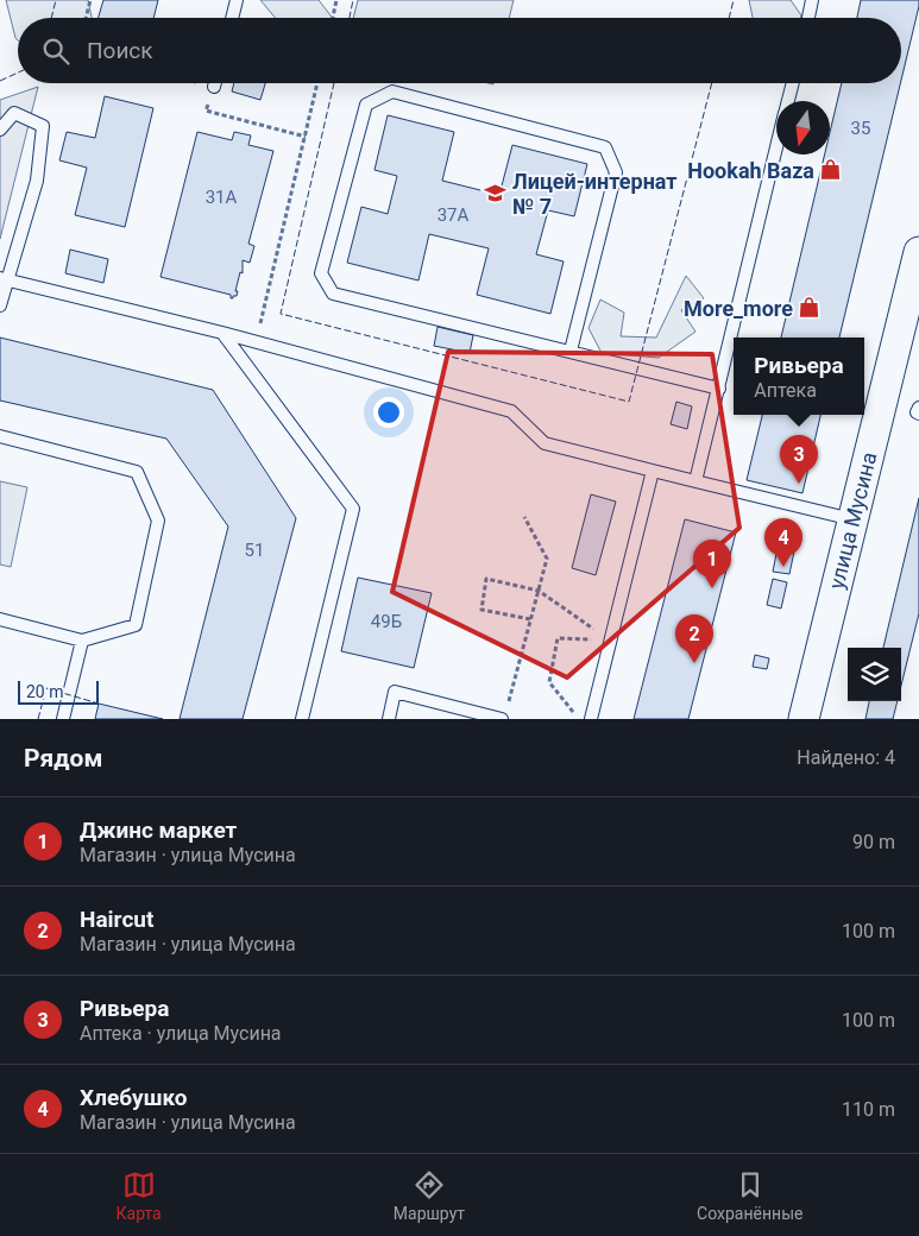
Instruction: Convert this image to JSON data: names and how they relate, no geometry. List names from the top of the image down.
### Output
{
  "streets": {
    "street": ["улица Мусина"]
  },
  "places": {
    "shop": ["Hookah Baza", "More_more"],
    "school or university": ["Лицей-интернат № 7"]
  },
  "house_numbers": [
    "35",
    "31А",
    "37А",
    "51",
    "49Б"
  ],
  "scale_bar": "20 m",
  "north": "bottom",
  "page": {
    "search": "Поиск",
    "popup": ["Ривьера", "Аптека"],
    "pins": [
      "3",
      "4",
      "1",
      "2"
    ],
    "scale": "20 m",
    "heading": ["Рядом", "Найдено: 4"],
    "list": [
      {
        "mark": "1",
        "name": "Джинс маркет",
        "note": "Магазин · улица Мусина",
        "value": "90 m"
      },
      {
        "mark": "2",
        "name": "Haircut",
        "note": "Магазин · улица Мусина",
        "value": "100 m"
      },
      {
        "mark": "3",
        "name": "Ривьера",
        "note": "Аптека · улица Мусина",
        "value": "100 m"
      },
      {
        "mark": "4",
        "name": "Хлебушко",
        "note": "Магазин · улица Мусина",
        "value": "110 m"
      }
    ],
    "nav": ["Карта", "Маршрут", "Сохранённые"]
  }
}
